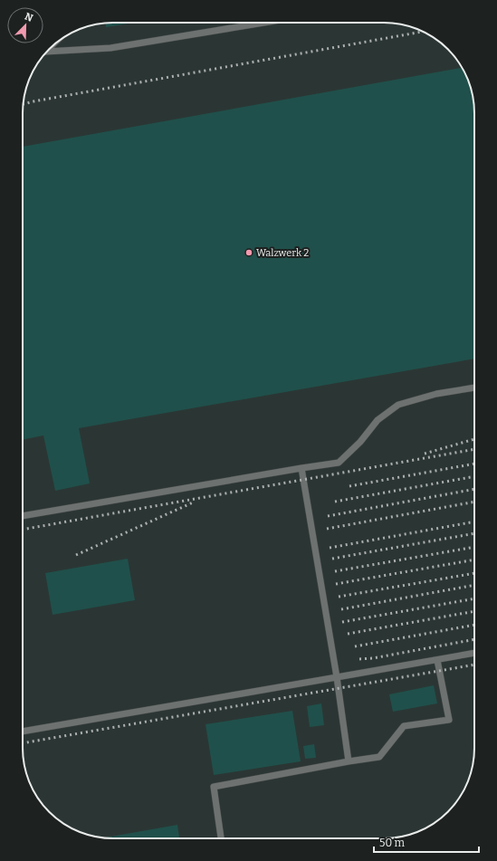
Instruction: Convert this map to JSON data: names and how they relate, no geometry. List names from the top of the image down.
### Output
{
  "places": ["Walzwerk 2"],
  "scale_bar": "50 m",
  "north": "top right"
}
